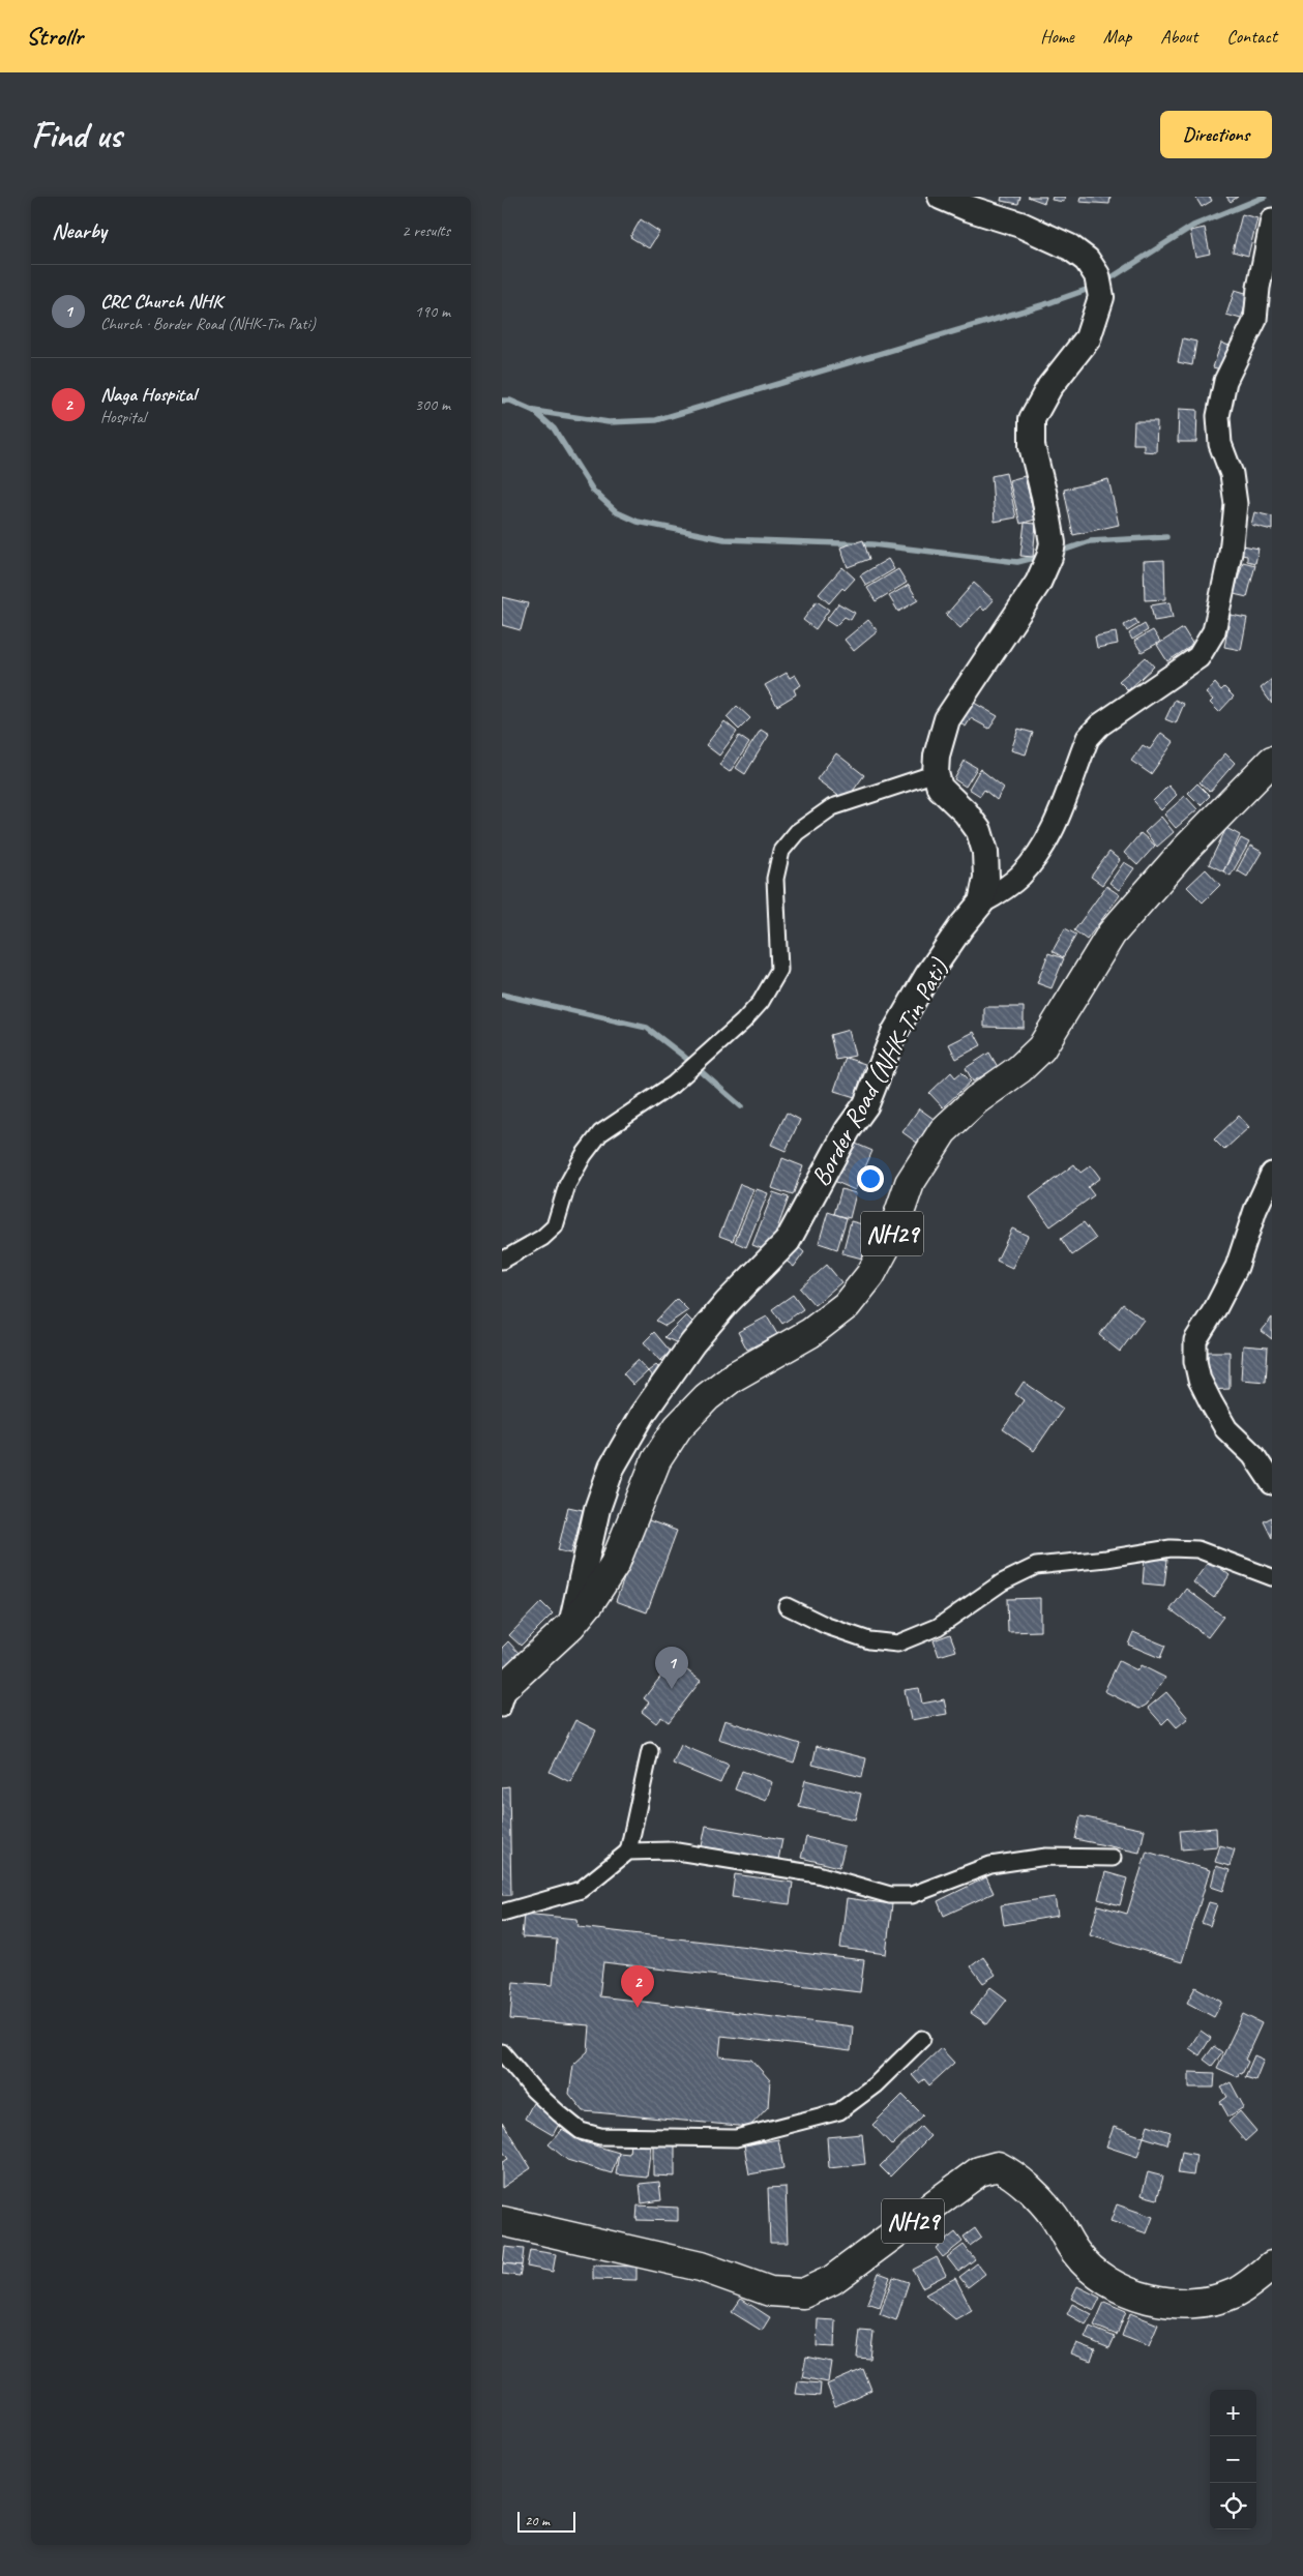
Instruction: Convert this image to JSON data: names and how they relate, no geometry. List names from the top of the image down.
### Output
{
  "streets": {
    "highway": ["NH29"],
    "main road": ["Border Road (NHK-Tin Pati)"]
  },
  "crossings": [
    ["Border Road (NHK-Tin Pati)", "NH29"]
  ],
  "scale_bar": "20 m",
  "page": {
    "header": "Strollr",
    "nav": [
      "Home",
      "Map",
      "About",
      "Contact"
    ],
    "buttons": "Directions",
    "title": "Find us",
    "heading": ["Nearby", "2 results"],
    "list": [
      {
        "mark": "1",
        "name": "CRC Church NHK",
        "note": "Church · Border Road (NHK-Tin Pati)",
        "value": "190 m"
      },
      {
        "mark": "2",
        "name": "Naga Hospital",
        "note": "Hospital",
        "value": "300 m"
      }
    ],
    "pins": ["1", "2"],
    "map_buttons": ["+", "−"],
    "scale": "20 m"
  }
}
